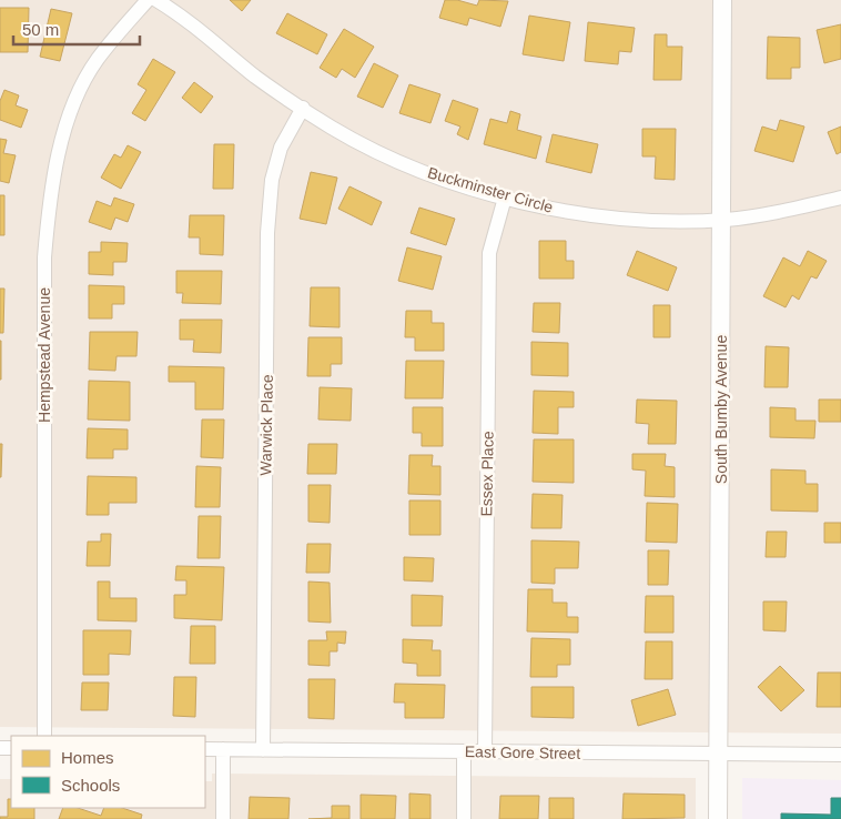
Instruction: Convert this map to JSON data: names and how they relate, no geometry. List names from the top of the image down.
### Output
{
  "streets": {
    "street": [
      "Buckminster Circle",
      "Hempstead Avenue",
      "South Bumby Avenue",
      "Warwick Place",
      "Essex Place",
      "East Gore Street"
    ]
  },
  "crossings": [
    ["Buckminster Circle", "South Bumby Avenue"],
    ["Buckminster Circle", "Warwick Place"],
    ["Buckminster Circle", "Essex Place"],
    ["South Bumby Avenue", "East Gore Street"],
    ["Warwick Place", "East Gore Street"],
    ["Essex Place", "East Gore Street"]
  ],
  "legend": ["Homes", "Schools"],
  "scale_bar": "50 m"
}
